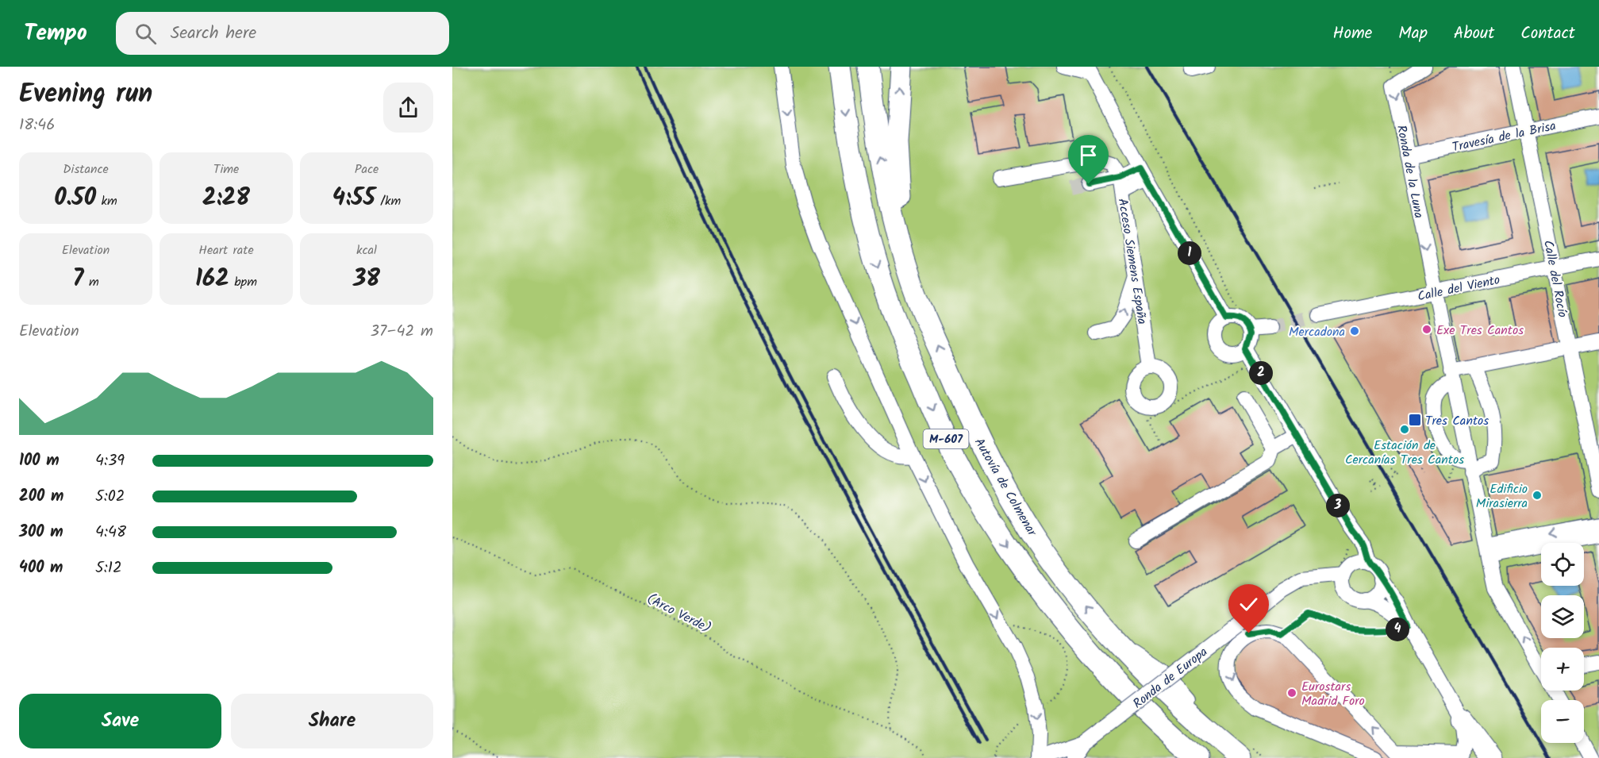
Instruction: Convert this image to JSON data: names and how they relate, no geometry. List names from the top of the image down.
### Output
{
  "streets": {
    "highway": ["M-607", "Autovía de Colmenar"],
    "street": [
      "Travesía de la Brisa",
      "Ronda de la Luna",
      "Acceso Siemens España",
      "Calle del Rocío",
      "Calle del Viento",
      "Ronda de Europa"
    ],
    "path": ["(Arco Verde)"]
  },
  "crossings": [
    ["Travesía de la Brisa", "Ronda de la Luna"],
    ["Travesía de la Brisa", "Calle del Rocío"],
    ["Ronda de la Luna", "Calle del Viento"],
    ["Calle del Rocío", "Calle del Viento"]
  ],
  "places": {
    "other": [
      "Exe Tres Cantos",
      "Mercadona",
      "Estación de Cercanías Tres Cantos",
      "Edificio Mirasierra",
      "Eurostars Madrid Foro"
    ],
    "transit": ["Tres Cantos"]
  },
  "page": {
    "header": "Tempo",
    "search": "Search here",
    "nav": [
      "Home",
      "Map",
      "About",
      "Contact"
    ],
    "heading": ["Evening run", "18:46"],
    "stats": [
      ["Distance", "0.50 km"],
      ["Time", "2:28"],
      ["Pace", "4:55 /km"],
      ["Elevation", "7 m"],
      ["Heart rate", "162 bpm"],
      ["kcal", "38"]
    ],
    "pins": [
      "1",
      "2",
      "3",
      "4"
    ],
    "chart": ["Elevation", "37–42 m"],
    "list": [
      {
        "name": "100 m",
        "note": "4:39"
      },
      {
        "name": "200 m",
        "note": "5:02"
      },
      {
        "name": "300 m",
        "note": "4:48"
      },
      {
        "name": "400 m",
        "note": "5:12"
      }
    ],
    "map_buttons": ["+", "−"],
    "buttons": ["Save", "Share"]
  }
}
